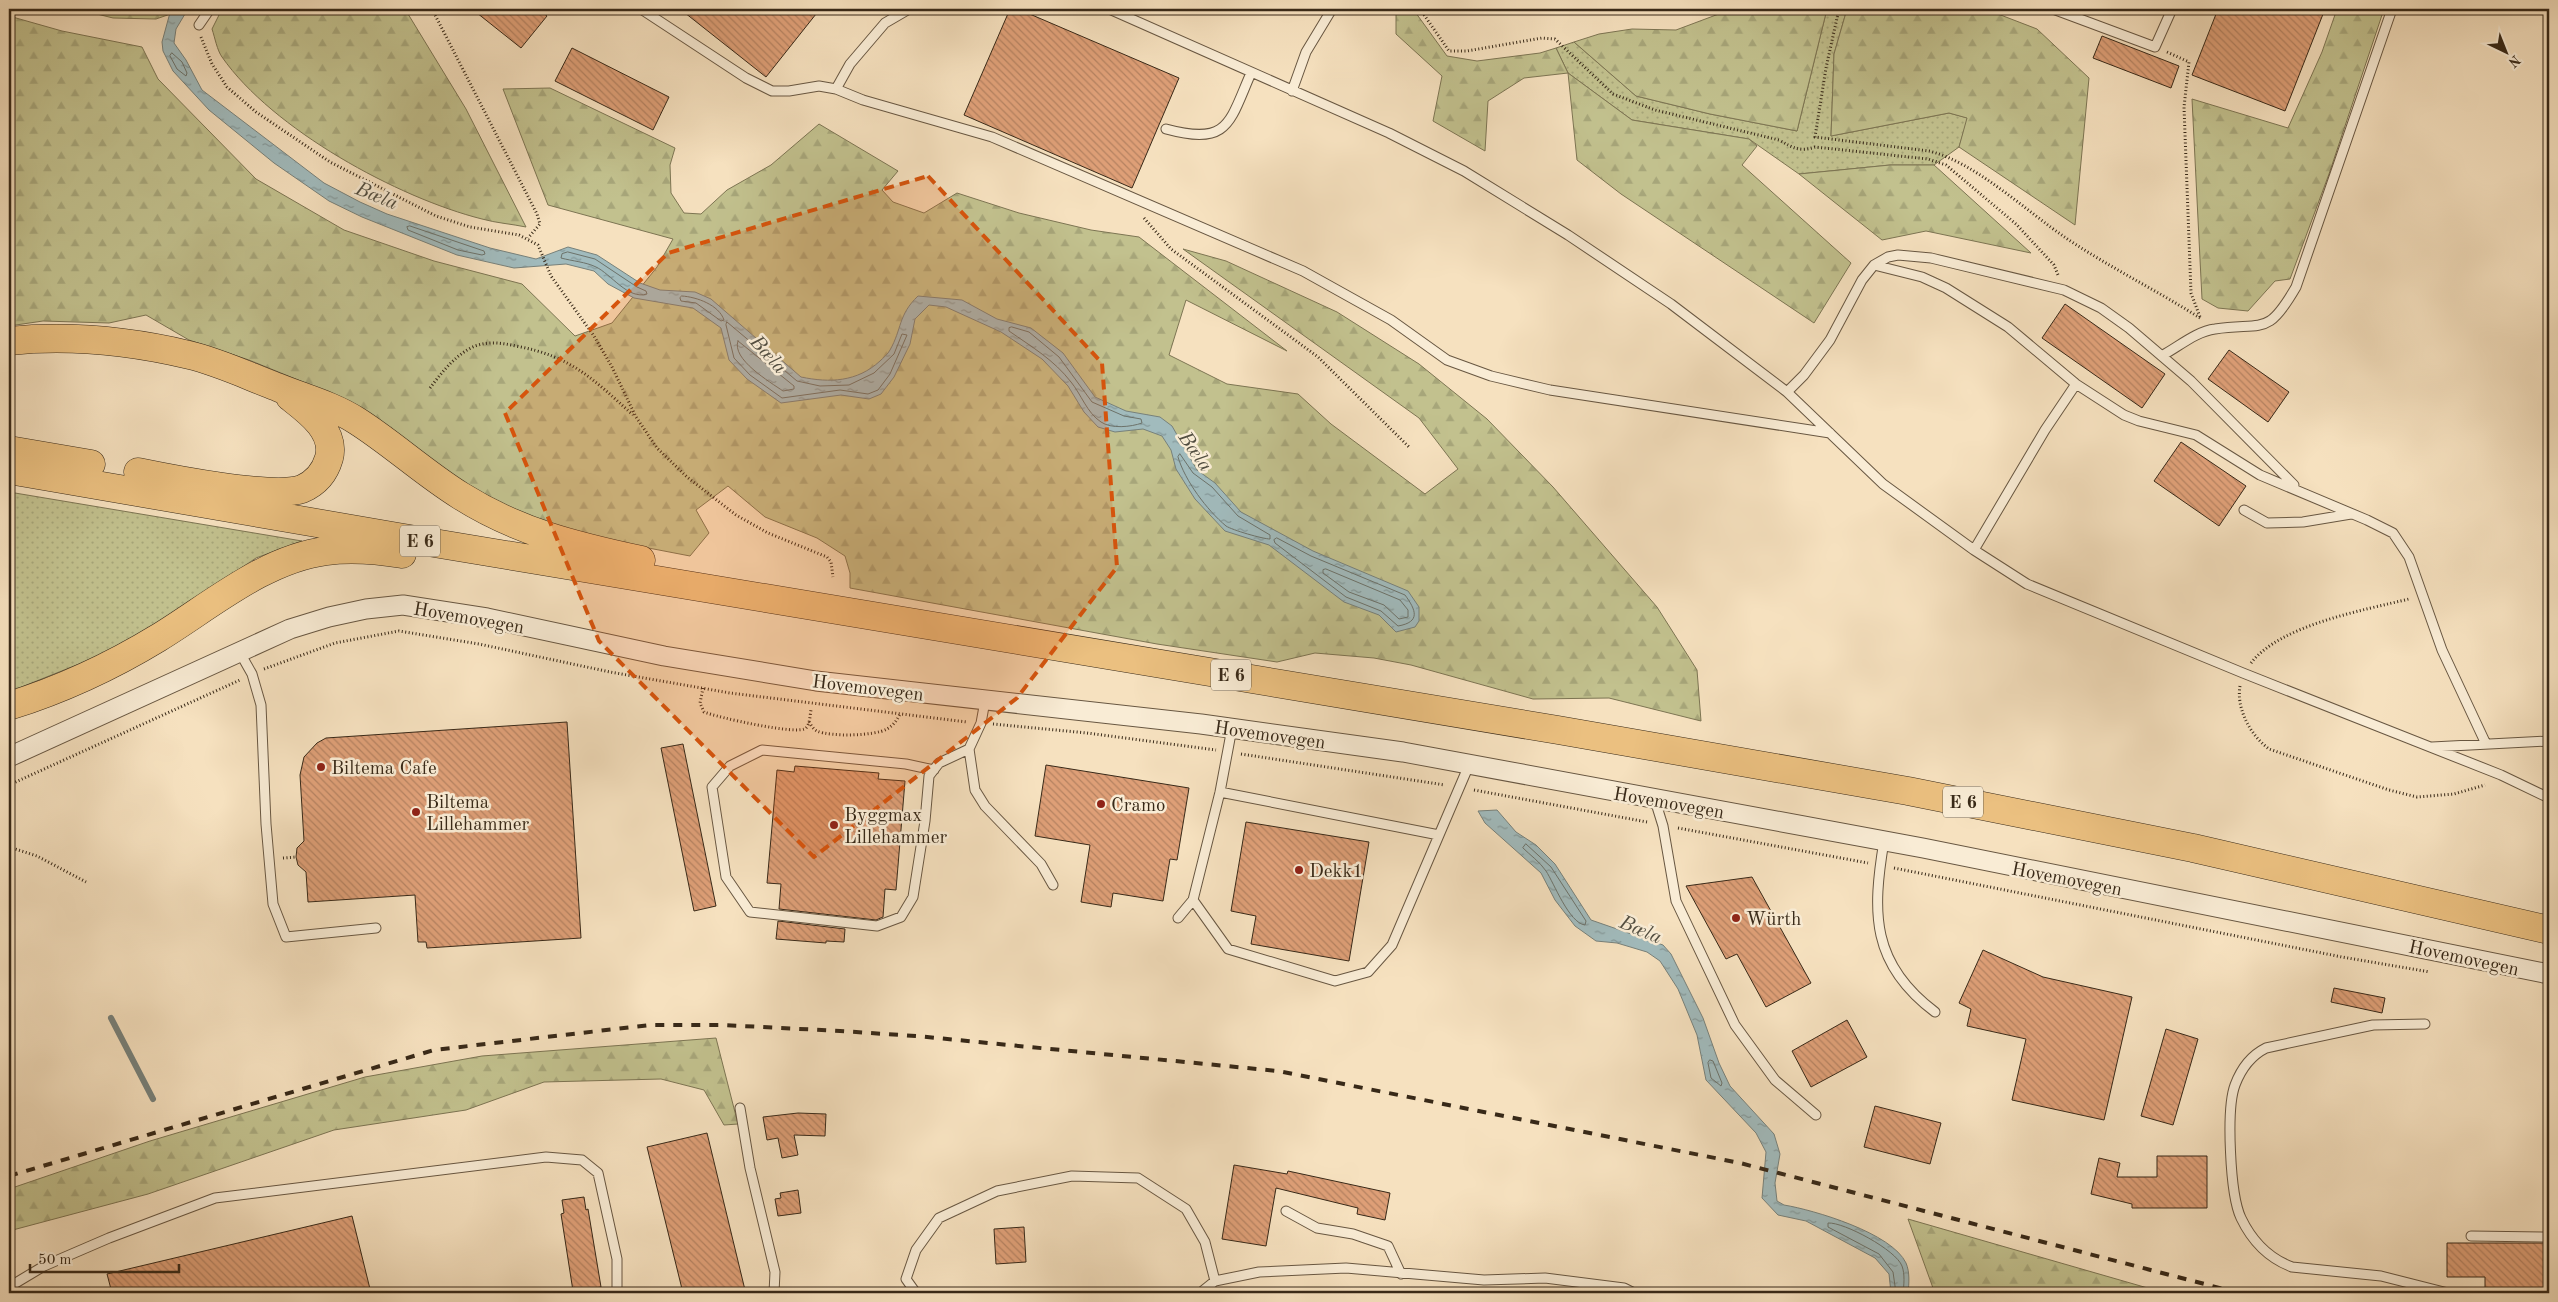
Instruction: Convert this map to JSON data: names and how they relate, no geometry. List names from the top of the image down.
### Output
{
  "streets": {
    "highway": ["E 6"],
    "street": ["Hovemovegen"]
  },
  "water": ["Bæla"],
  "places": [
    "Biltema Cafe",
    "Cramo",
    "Biltema Lillehammer",
    "Byggmax Lillehammer",
    "Dekk1",
    "Würth"
  ],
  "scale_bar": "50 m",
  "north": "bottom right"
}
